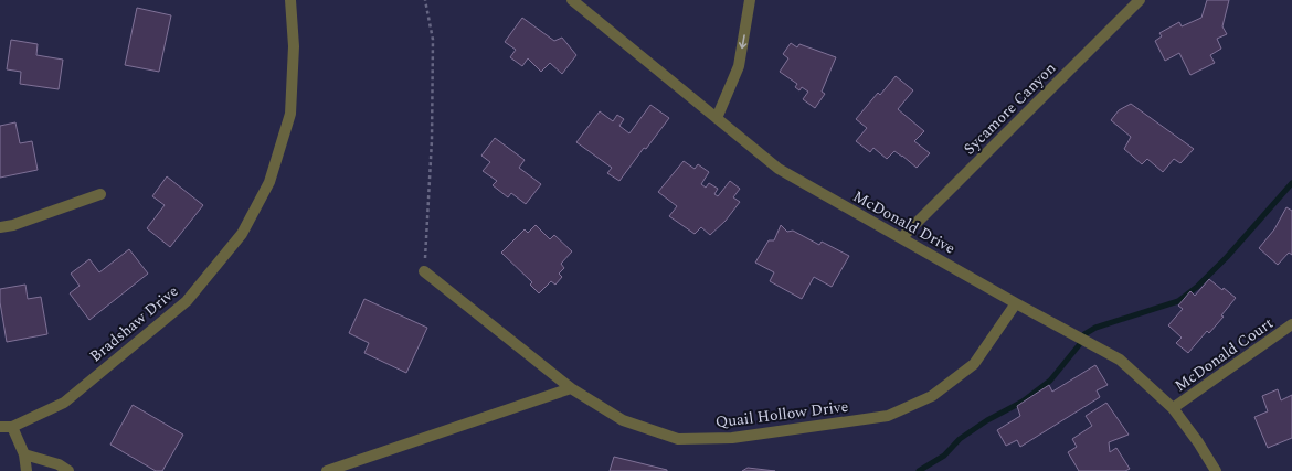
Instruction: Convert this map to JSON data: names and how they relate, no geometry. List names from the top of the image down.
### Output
{
  "streets": {
    "street": [
      "Sycamore Canyon",
      "McDonald Drive",
      "Bradshaw Drive",
      "McDonald Court",
      "Quail Hollow Drive"
    ]
  },
  "crossings": [
    ["Sycamore Canyon", "McDonald Drive"],
    ["McDonald Drive", "McDonald Court"],
    ["McDonald Drive", "Quail Hollow Drive"]
  ]
}
